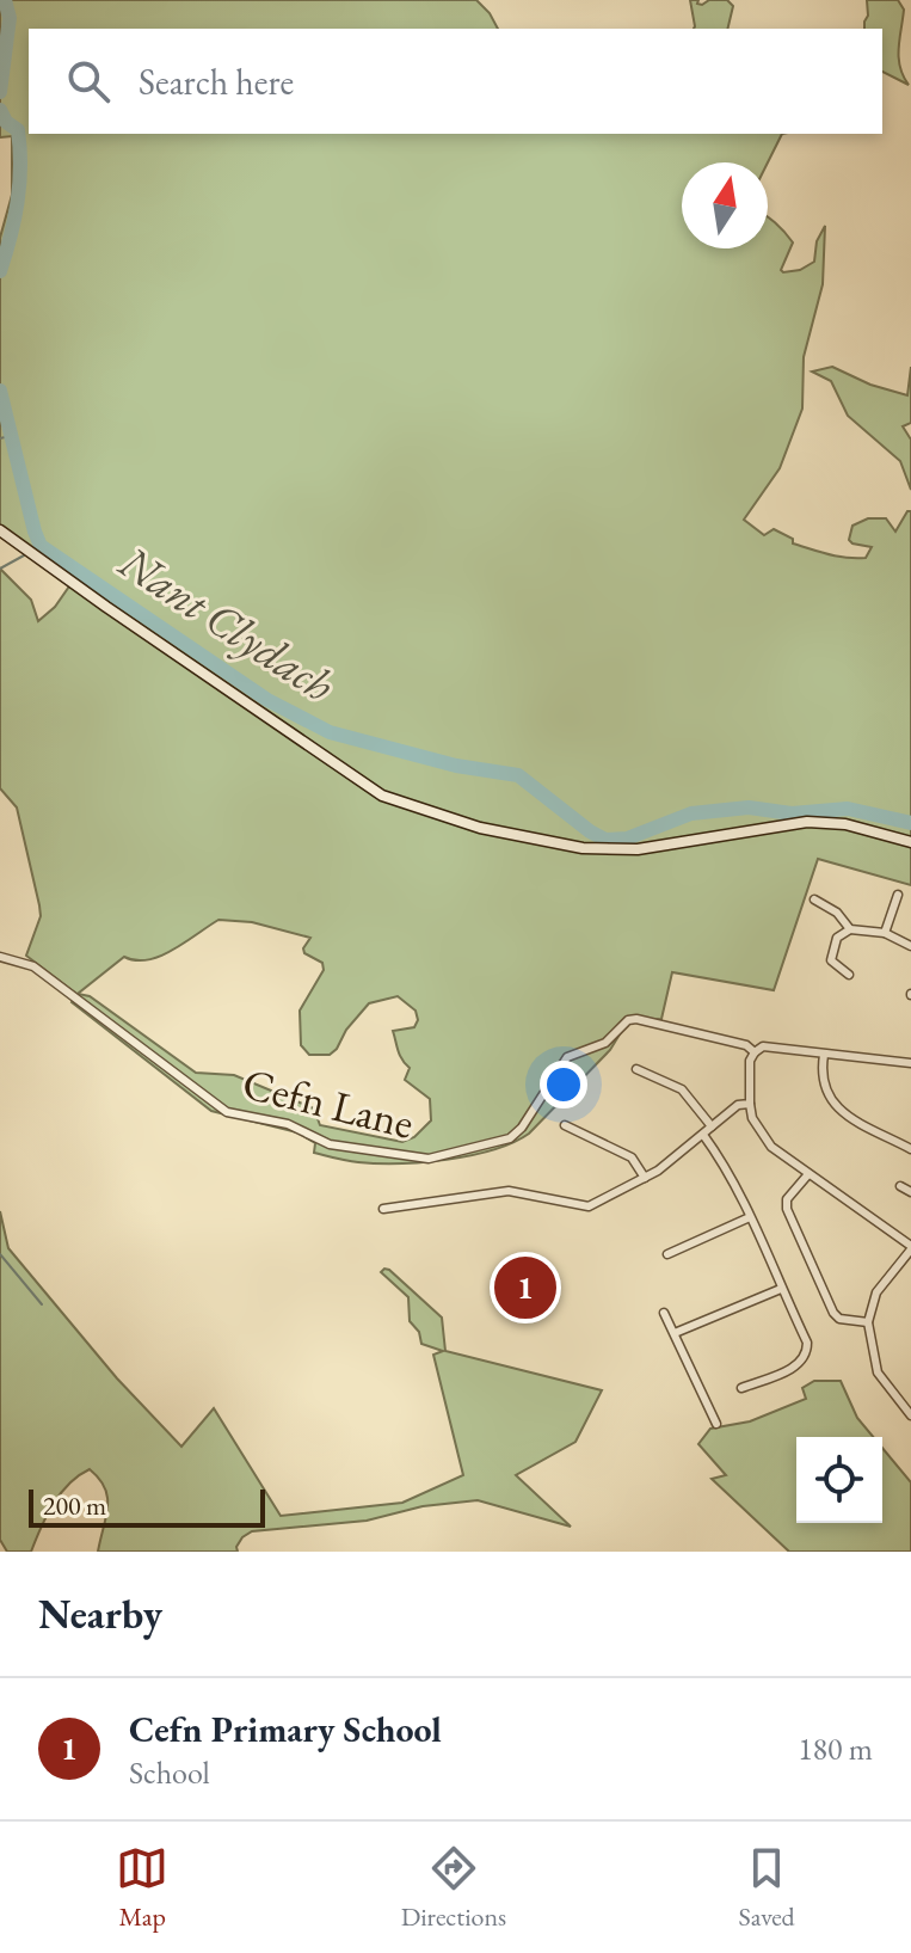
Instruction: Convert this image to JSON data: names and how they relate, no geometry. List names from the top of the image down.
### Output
{
  "streets": {
    "street": ["Cefn Lane"]
  },
  "water": ["Nant Clydach"],
  "scale_bar": "200 m",
  "north": "top",
  "page": {
    "search": "Search here",
    "pins": "1",
    "scale": "200 m",
    "heading": "Nearby",
    "list": [
      {
        "mark": "1",
        "name": "Cefn Primary School",
        "note": "School",
        "value": "180 m"
      }
    ],
    "nav": ["Map", "Directions", "Saved"]
  }
}
